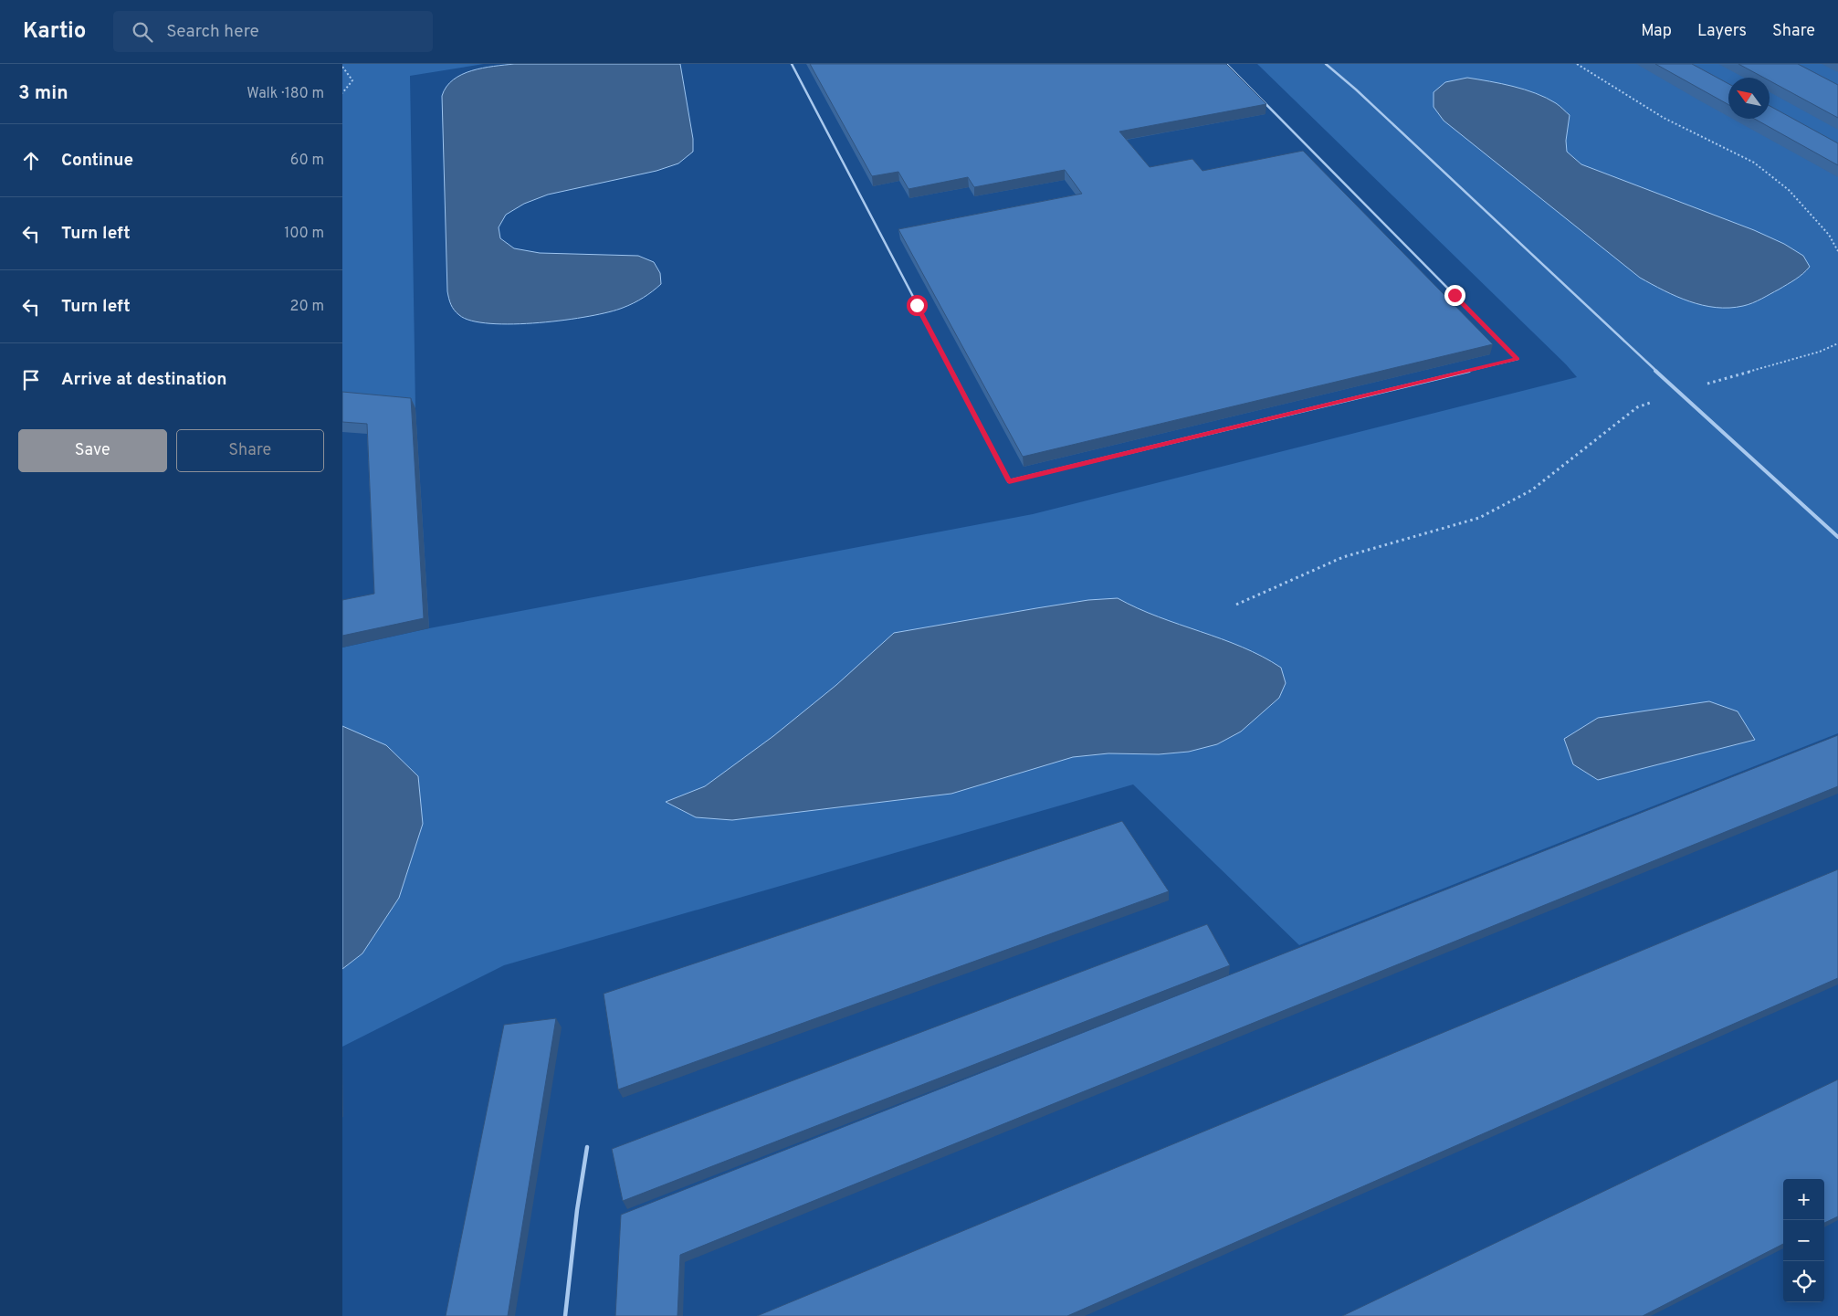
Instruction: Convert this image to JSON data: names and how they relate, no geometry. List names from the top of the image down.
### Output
{
  "north": "top left",
  "page": {
    "header": "Kartio",
    "search": "Search here",
    "nav": ["Map", "Layers", "Share"],
    "heading": ["3 min", "Walk · 180 m"],
    "list": [
      ["Continue", "60 m"],
      ["Turn left", "100 m"],
      ["Turn left", "20 m"],
      "Arrive at destination"
    ],
    "buttons": ["Save", "Share"],
    "map_buttons": ["+", "−"]
  }
}
